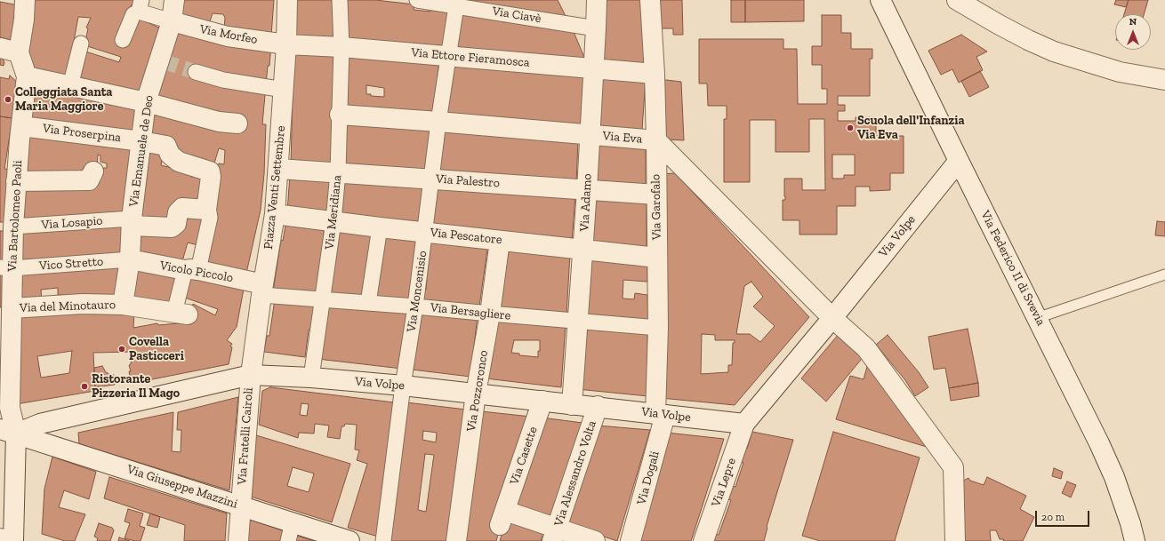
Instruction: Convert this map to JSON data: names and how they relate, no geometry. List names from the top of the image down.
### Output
{
  "streets": {
    "street": [
      "Via Ciavè",
      "Via Morfeo",
      "Via Ettore Fieramosca",
      "Via Proserpina",
      "Via Eva",
      "Via Emanuele de Deo",
      "Via Palestro",
      "Piazza Venti Settembre",
      "Via Adamo",
      "Via Garofalo",
      "Via Meridiana",
      "Via Bartolomeo Paoli",
      "Via Losapio",
      "Via Pescatore",
      "Via Volpe",
      "Vico Stretto",
      "Via Federico II di Svevia",
      "Vicolo Piccolo",
      "Via Moncenisio",
      "Via del Minotauro",
      "Via Bersagliere",
      "Via Pozzoronco",
      "Via Fratelli Cairoli",
      "Via Casette",
      "Via Alessandro Volta",
      "Via Dogali",
      "Via Lepre",
      "Via Giuseppe Mazzini"
    ]
  },
  "crossings": [
    ["Via Ciavè", "Via Adamo"],
    ["Via Ciavè", "Via Moncenisio"],
    ["Via Morfeo", "Via Ettore Fieramosca"],
    ["Via Morfeo", "Via Emanuele de Deo"],
    ["Via Morfeo", "Piazza Venti Settembre"],
    ["Via Ettore Fieramosca", "Piazza Venti Settembre"],
    ["Via Ettore Fieramosca", "Via Adamo"],
    ["Via Ettore Fieramosca", "Via Garofalo"],
    ["Via Ettore Fieramosca", "Via Meridiana"],
    ["Via Ettore Fieramosca", "Via Moncenisio"],
    ["Via Proserpina", "Via Emanuele de Deo"],
    ["Via Proserpina", "Via Bartolomeo Paoli"],
    ["Via Eva", "Via Adamo"],
    ["Via Eva", "Via Garofalo"],
    ["Via Eva", "Via Meridiana"],
    ["Via Eva", "Via Volpe"],
    ["Via Eva", "Via Moncenisio"],
    ["Via Emanuele de Deo", "Via Losapio"],
    ["Via Emanuele de Deo", "Vico Stretto"],
    ["Via Emanuele de Deo", "Vicolo Piccolo"],
    ["Via Emanuele de Deo", "Via del Minotauro"],
    ["Via Palestro", "Piazza Venti Settembre"],
    ["Via Palestro", "Via Adamo"],
    ["Via Palestro", "Via Garofalo"],
    ["Via Palestro", "Via Meridiana"],
    ["Via Palestro", "Via Moncenisio"],
    ["Piazza Venti Settembre", "Via Pescatore"],
    ["Piazza Venti Settembre", "Via Volpe"],
    ["Piazza Venti Settembre", "Vicolo Piccolo"],
    ["Piazza Venti Settembre", "Via Bersagliere"],
    ["Piazza Venti Settembre", "Via Fratelli Cairoli"],
    ["Via Adamo", "Via Pescatore"],
    ["Via Adamo", "Via Volpe"],
    ["Via Adamo", "Via Bersagliere"],
    ["Via Garofalo", "Via Pescatore"],
    ["Via Garofalo", "Via Volpe"],
    ["Via Garofalo", "Via Bersagliere"],
    ["Via Garofalo", "Via Dogali"],
    ["Via Meridiana", "Via Pescatore"],
    ["Via Meridiana", "Via Volpe"],
    ["Via Meridiana", "Via Bersagliere"],
    ["Via Bartolomeo Paoli", "Via Losapio"],
    ["Via Bartolomeo Paoli", "Via Volpe"],
    ["Via Bartolomeo Paoli", "Vico Stretto"],
    ["Via Bartolomeo Paoli", "Via del Minotauro"],
    ["Via Bartolomeo Paoli", "Via Giuseppe Mazzini"],
    ["Via Pescatore", "Via Moncenisio"],
    ["Via Pescatore", "Via Pozzoronco"],
    ["Via Volpe", "Via Federico II di Svevia"],
    ["Via Volpe", "Via Moncenisio"],
    ["Via Volpe", "Via Pozzoronco"],
    ["Via Volpe", "Via Fratelli Cairoli"],
    ["Via Volpe", "Via Casette"],
    ["Via Volpe", "Via Alessandro Volta"],
    ["Via Volpe", "Via Dogali"],
    ["Via Volpe", "Via Lepre"],
    ["Via Volpe", "Via Giuseppe Mazzini"],
    ["Vico Stretto", "Vicolo Piccolo"],
    ["Vicolo Piccolo", "Via Bersagliere"],
    ["Via Moncenisio", "Via Bersagliere"],
    ["Via Bersagliere", "Via Pozzoronco"],
    ["Via Fratelli Cairoli", "Via Giuseppe Mazzini"],
    ["Via Casette", "Via Alessandro Volta"]
  ],
  "places": [
    "Colleggiata Santa Maria Maggiore",
    "Scuola dell'Infanzia Via Eva",
    "Covella Pasticceri",
    "Ristorante Pizzeria Il Mago"
  ],
  "scale_bar": "20 m",
  "north": "top"
}
